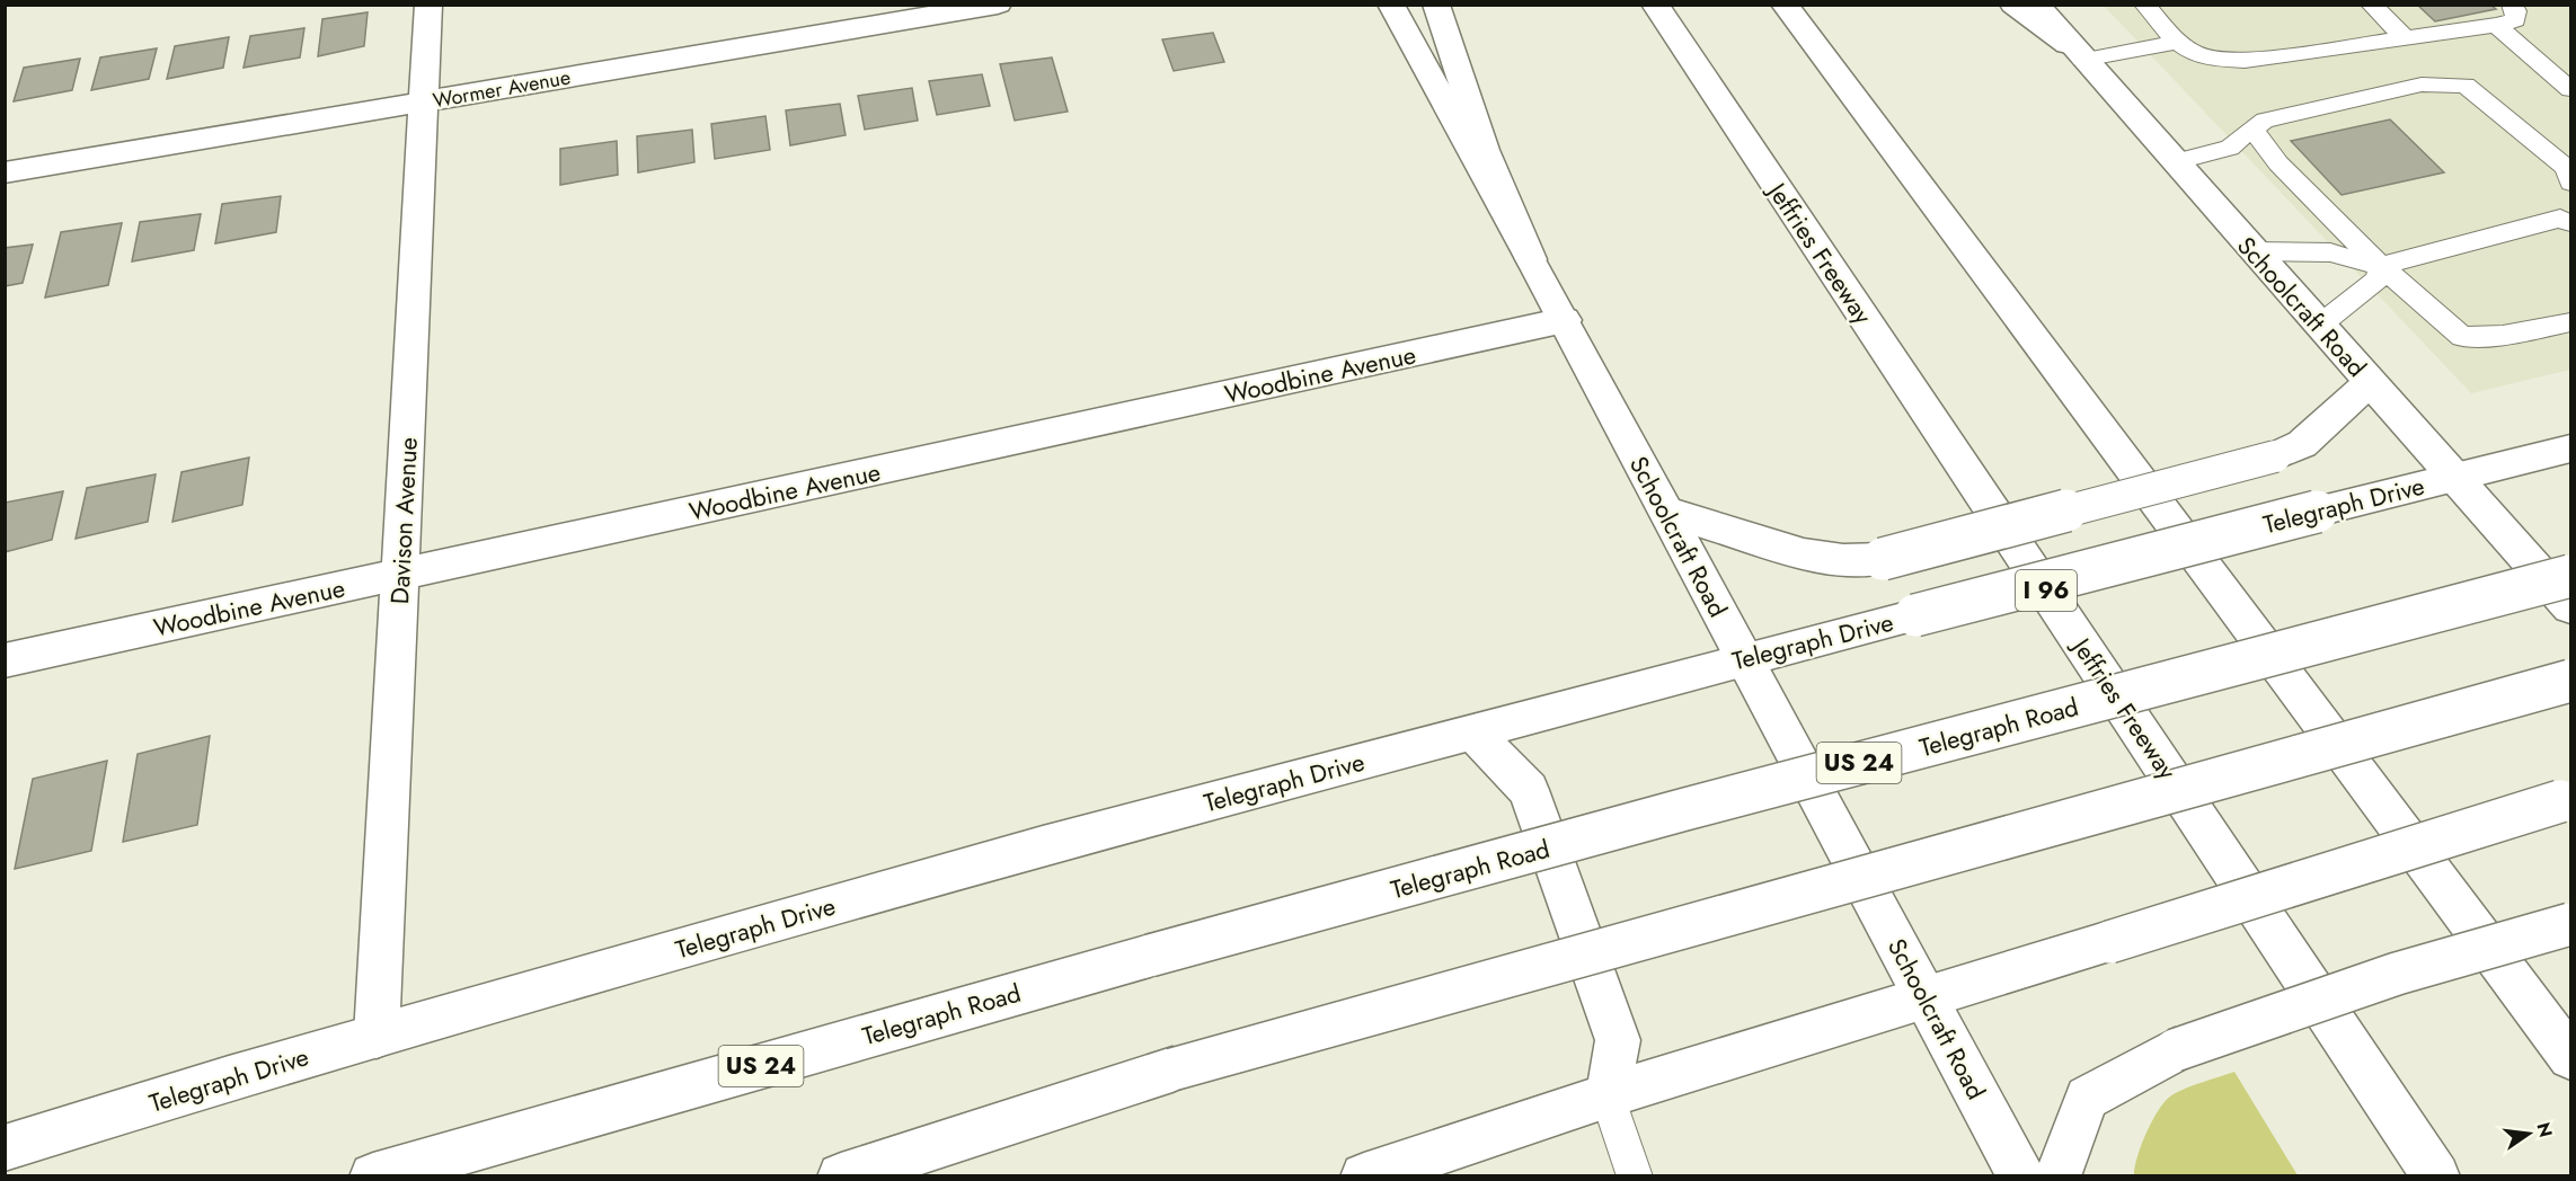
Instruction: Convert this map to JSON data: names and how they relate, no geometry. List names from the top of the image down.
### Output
{
  "streets": {
    "main road": [
      "Wormer Avenue",
      "Jeffries Freeway",
      "Schoolcraft Road",
      "Woodbine Avenue",
      "Telegraph Drive",
      "Davison Avenue",
      "I 96",
      "Telegraph Road",
      "US 24"
    ]
  },
  "crossings": [
    ["Wormer Avenue", "Davison Avenue"],
    ["Schoolcraft Road", "Woodbine Avenue"],
    ["Schoolcraft Road", "Telegraph Drive"],
    ["Woodbine Avenue", "Davison Avenue"],
    ["Telegraph Drive", "Davison Avenue"]
  ],
  "north": "right"
}
